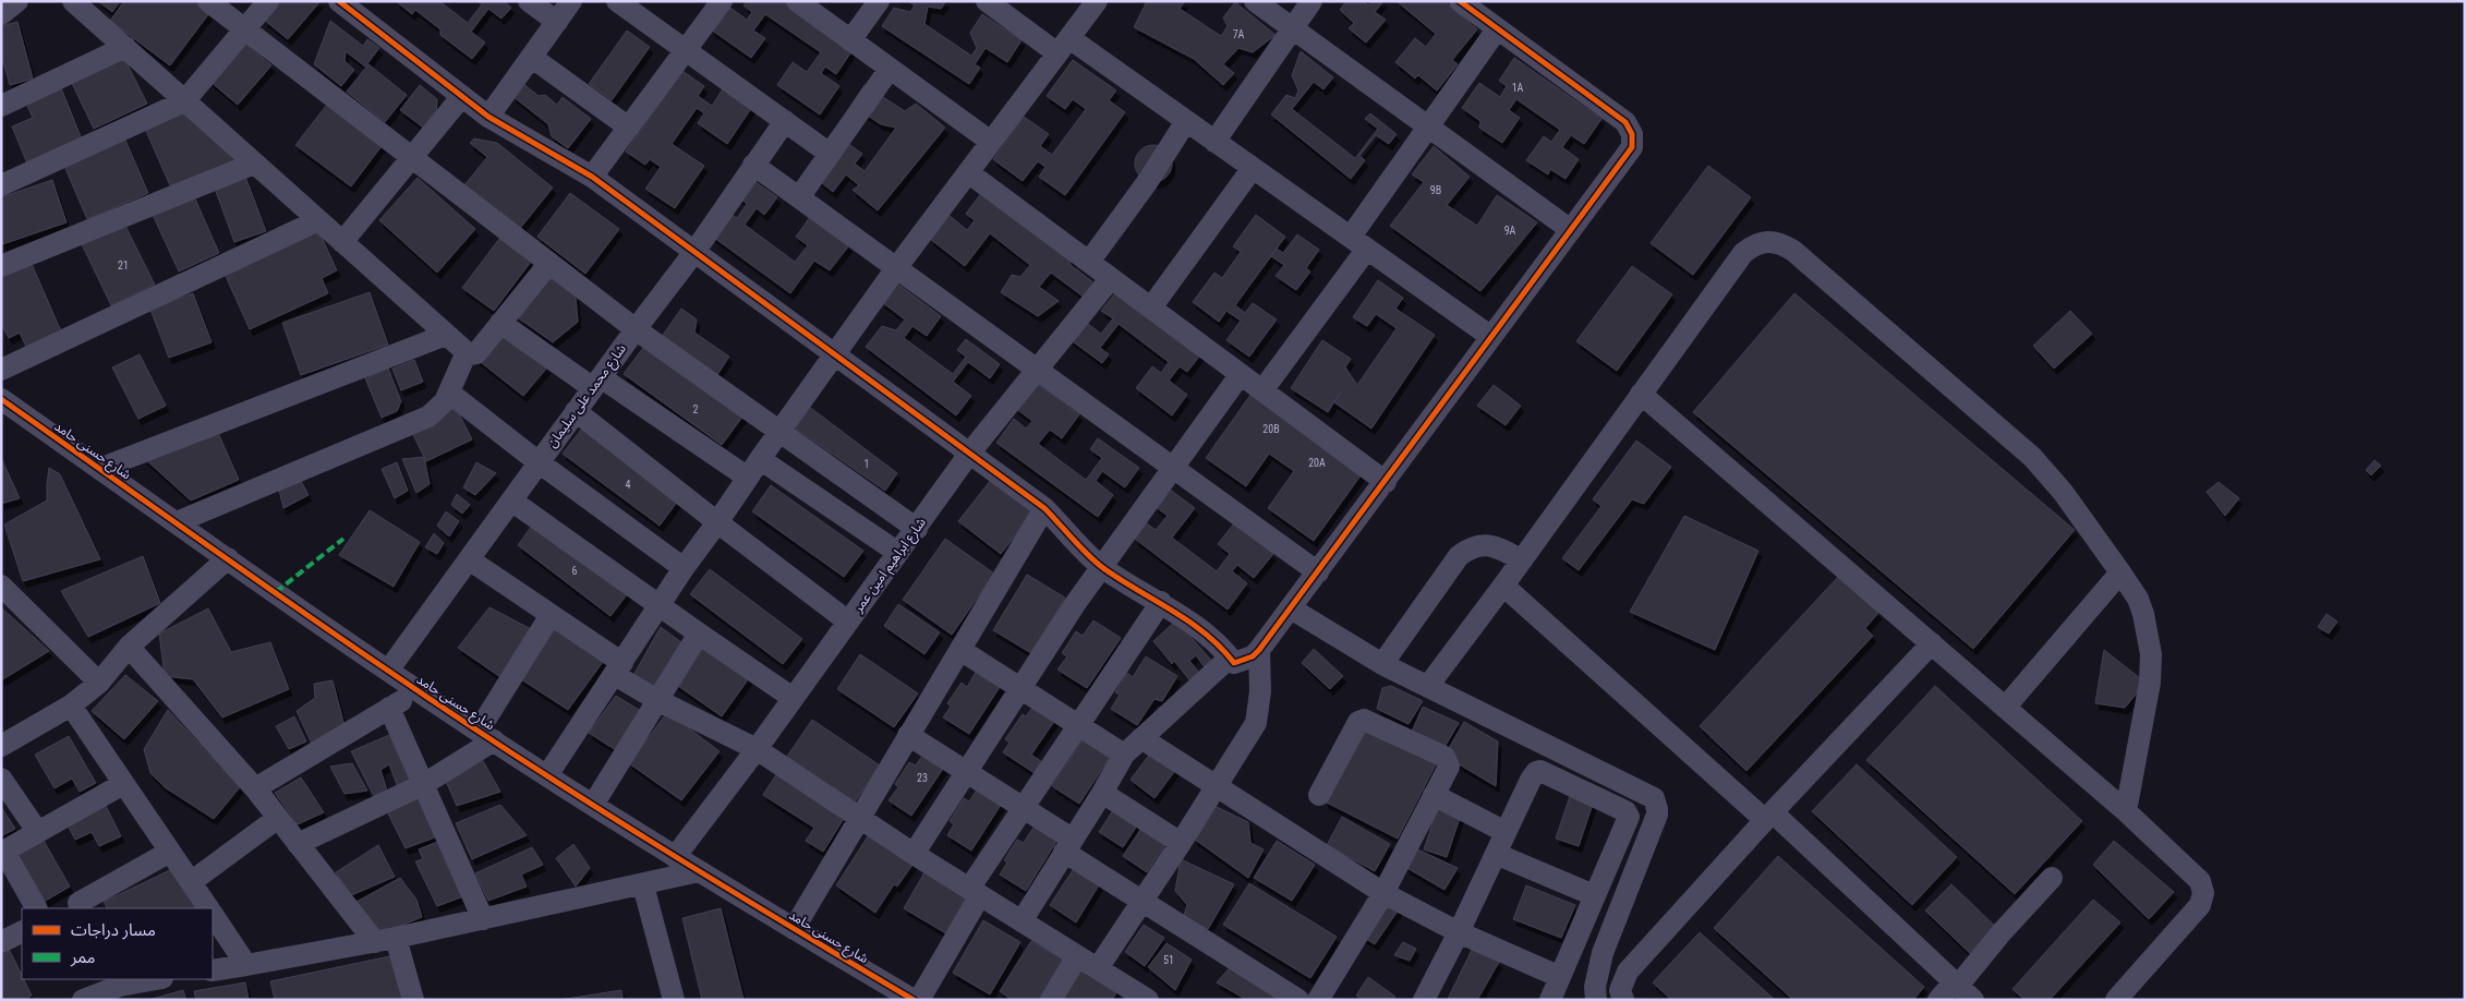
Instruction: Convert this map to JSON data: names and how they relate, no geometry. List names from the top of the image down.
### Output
{
  "streets": {
    "street": ["شارع محمد على سليمان", "شارع حسنى حامد", "شارع ابراهيم امين عمر"]
  },
  "crossings": [
    ["شارع محمد على سليمان", "شارع حسنى حامد"],
    ["شارع حسنى حامد", "شارع ابراهيم امين عمر"]
  ],
  "house_numbers": [
    "7A",
    "1A",
    "9B",
    "9A",
    "21",
    "2",
    "20B",
    "20A",
    "1",
    "4",
    "6",
    "23",
    "51"
  ],
  "legend": ["مسار دراجات", "ممر"]
}
